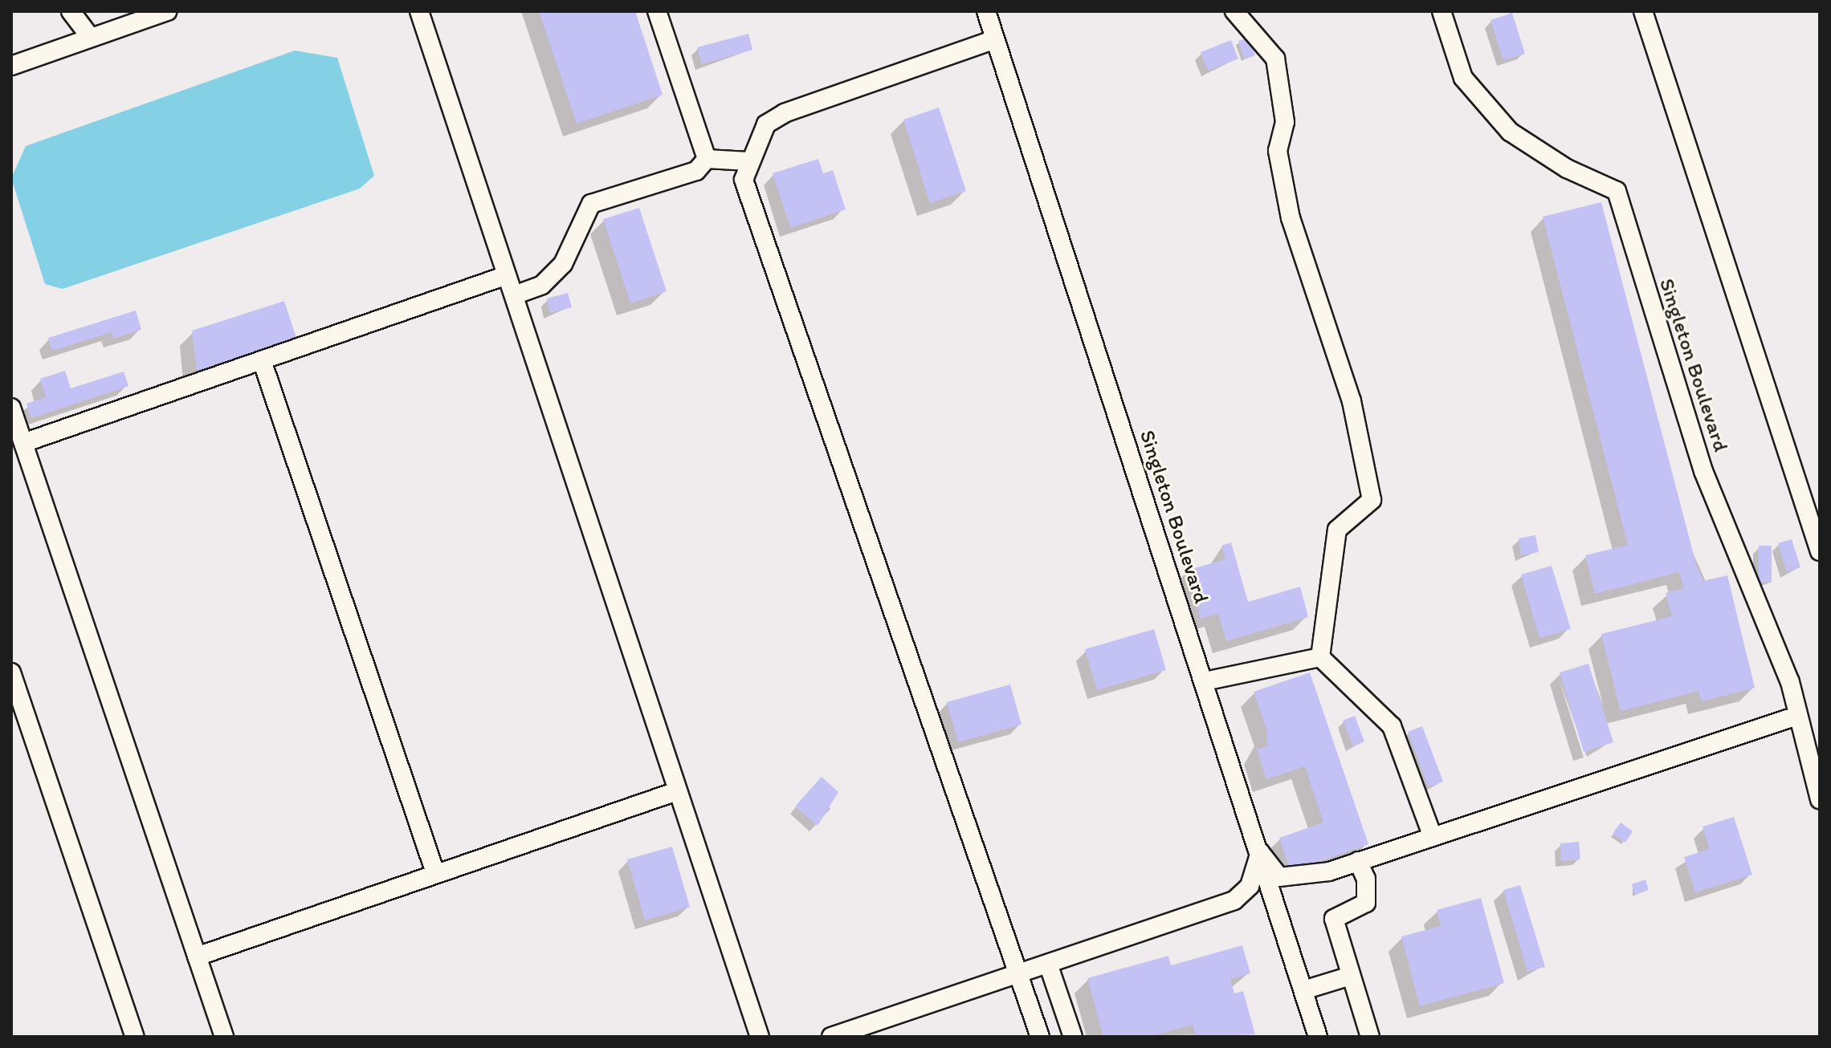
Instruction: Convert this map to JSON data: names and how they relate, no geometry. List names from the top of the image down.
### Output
{
  "streets": {
    "lane": ["Singleton Boulevard"]
  }
}
